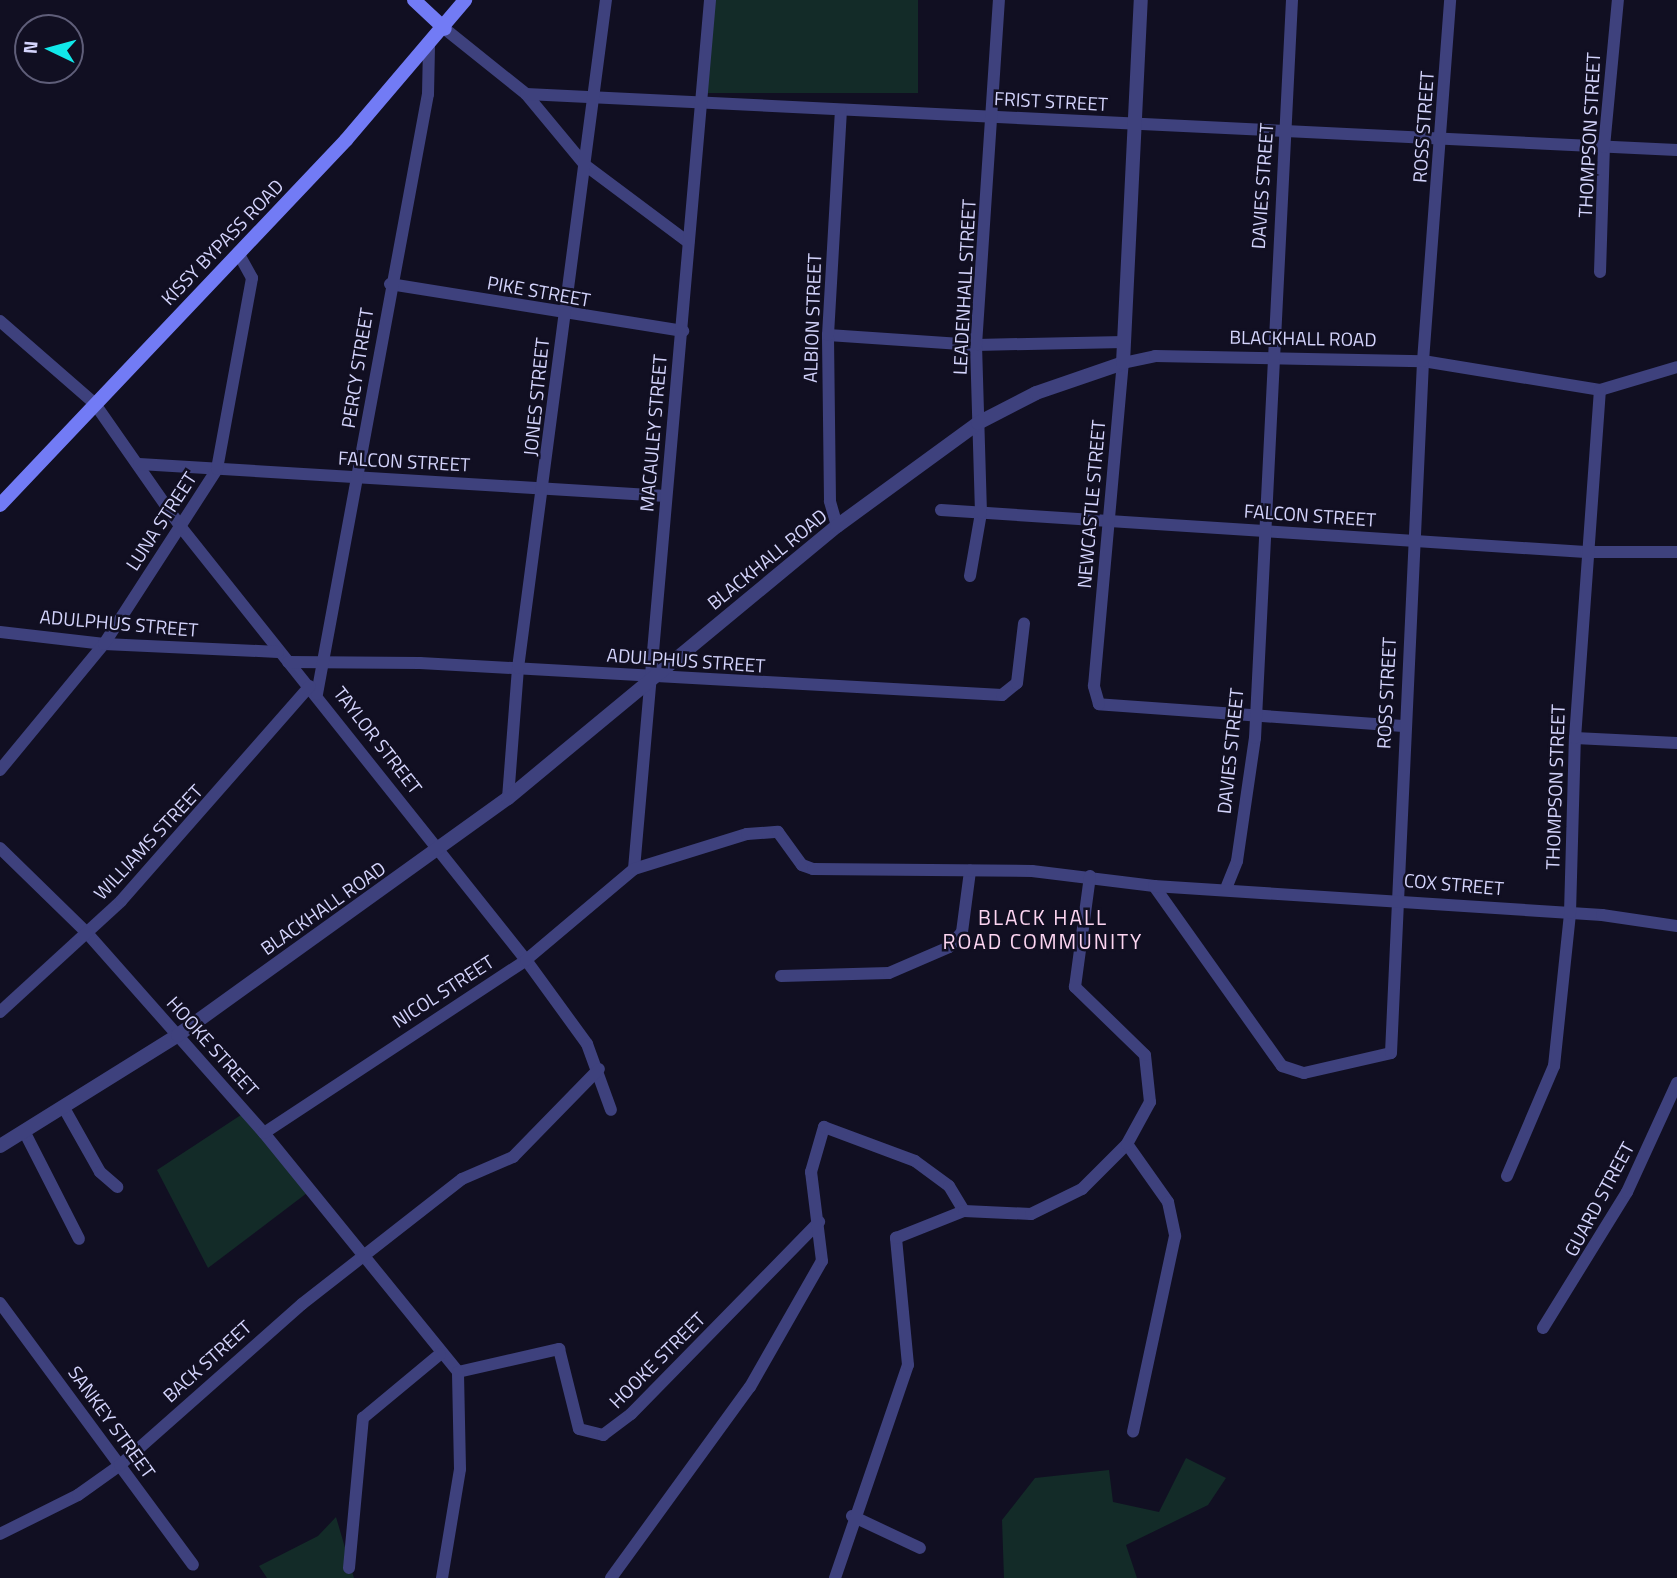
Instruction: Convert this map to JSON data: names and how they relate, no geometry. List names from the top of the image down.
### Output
{
  "streets": {
    "main road": ["KISSY BYPASS ROAD"],
    "street": [
      "FRIST STREET",
      "ROSS STREET",
      "THOMPSON STREET",
      "DAVIES STREET",
      "LEADENHALL STREET",
      "PIKE STREET",
      "ALBION STREET",
      "BLACKHALL ROAD",
      "PERCY STREET",
      "JONES STREET",
      "MACAULEY STREET",
      "FALCON STREET",
      "NEWCASTLE STREET",
      "LUNA STREET",
      "ADULPHUS STREET",
      "TAYLOR STREET",
      "WILLIAMS STREET",
      "COX STREET",
      "NICOL STREET",
      "HOOKE STREET",
      "GUARD STREET",
      "BACK STREET",
      "SANKEY STREET"
    ]
  },
  "crossings": [
    ["FRIST STREET", "ROSS STREET"],
    ["FRIST STREET", "THOMPSON STREET"],
    ["FRIST STREET", "DAVIES STREET"],
    ["FRIST STREET", "LEADENHALL STREET"],
    ["FRIST STREET", "ALBION STREET"],
    ["FRIST STREET", "JONES STREET"],
    ["FRIST STREET", "MACAULEY STREET"],
    ["FRIST STREET", "NEWCASTLE STREET"],
    ["ROSS STREET", "BLACKHALL ROAD"],
    ["ROSS STREET", "FALCON STREET"],
    ["ROSS STREET", "NEWCASTLE STREET"],
    ["ROSS STREET", "COX STREET"],
    ["THOMPSON STREET", "BLACKHALL ROAD"],
    ["THOMPSON STREET", "FALCON STREET"],
    ["THOMPSON STREET", "COX STREET"],
    ["DAVIES STREET", "BLACKHALL ROAD"],
    ["DAVIES STREET", "FALCON STREET"],
    ["DAVIES STREET", "NEWCASTLE STREET"],
    ["DAVIES STREET", "COX STREET"],
    ["KISSY BYPASS ROAD", "PERCY STREET"],
    ["KISSY BYPASS ROAD", "LUNA STREET"],
    ["KISSY BYPASS ROAD", "TAYLOR STREET"],
    ["LEADENHALL STREET", "BLACKHALL ROAD"],
    ["LEADENHALL STREET", "FALCON STREET"],
    ["PIKE STREET", "PERCY STREET"],
    ["PIKE STREET", "JONES STREET"],
    ["PIKE STREET", "MACAULEY STREET"],
    ["ALBION STREET", "BLACKHALL ROAD"],
    ["BLACKHALL ROAD", "JONES STREET"],
    ["BLACKHALL ROAD", "MACAULEY STREET"],
    ["BLACKHALL ROAD", "NEWCASTLE STREET"],
    ["BLACKHALL ROAD", "ADULPHUS STREET"],
    ["BLACKHALL ROAD", "TAYLOR STREET"],
    ["BLACKHALL ROAD", "HOOKE STREET"],
    ["PERCY STREET", "FALCON STREET"],
    ["PERCY STREET", "ADULPHUS STREET"],
    ["PERCY STREET", "TAYLOR STREET"],
    ["PERCY STREET", "WILLIAMS STREET"],
    ["JONES STREET", "FALCON STREET"],
    ["JONES STREET", "ADULPHUS STREET"],
    ["MACAULEY STREET", "FALCON STREET"],
    ["MACAULEY STREET", "ADULPHUS STREET"],
    ["MACAULEY STREET", "NICOL STREET"],
    ["FALCON STREET", "NEWCASTLE STREET"],
    ["FALCON STREET", "LUNA STREET"],
    ["FALCON STREET", "TAYLOR STREET"],
    ["LUNA STREET", "ADULPHUS STREET"],
    ["LUNA STREET", "TAYLOR STREET"],
    ["ADULPHUS STREET", "TAYLOR STREET"],
    ["TAYLOR STREET", "WILLIAMS STREET"],
    ["TAYLOR STREET", "NICOL STREET"],
    ["TAYLOR STREET", "BACK STREET"],
    ["WILLIAMS STREET", "HOOKE STREET"],
    ["NICOL STREET", "HOOKE STREET"],
    ["HOOKE STREET", "BACK STREET"],
    ["BACK STREET", "SANKEY STREET"]
  ],
  "districts": ["BLACK HALL ROAD COMMUNITY"],
  "north": "left"
}
